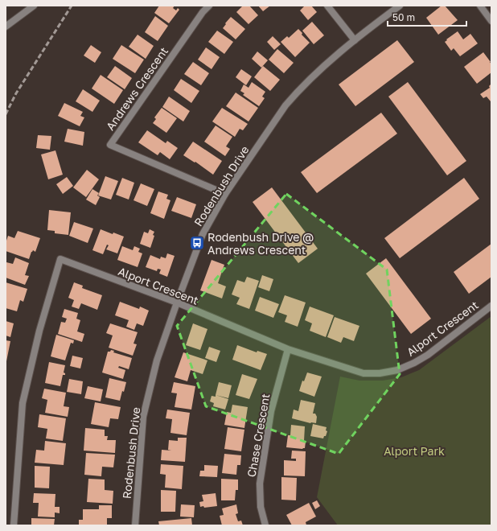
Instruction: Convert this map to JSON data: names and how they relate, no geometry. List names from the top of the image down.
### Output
{
  "streets": {
    "street": [
      "Andrews Crescent",
      "Rodenbush Drive",
      "Alport Crescent",
      "Chase Crescent"
    ]
  },
  "crossings": [
    ["Andrews Crescent", "Rodenbush Drive"],
    ["Rodenbush Drive", "Alport Crescent"],
    ["Alport Crescent", "Chase Crescent"]
  ],
  "parks": ["Alport Park"],
  "places": {
    "bus stop": ["Rodenbush Drive @ Andrews Crescent"]
  },
  "scale_bar": "50 m"
}
